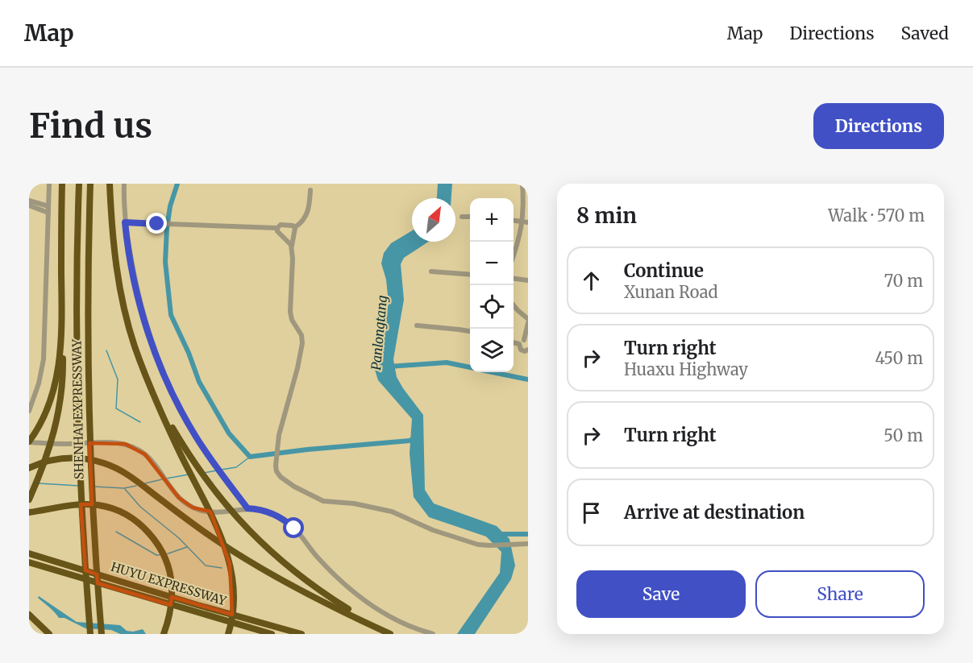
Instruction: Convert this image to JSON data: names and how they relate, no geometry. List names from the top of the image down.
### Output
{
  "streets": {
    "highway": ["SHENHAI EXPRESSWAY", "HUYU EXPRESSWAY"]
  },
  "water": ["Panlongtang"],
  "north": "top right",
  "page": {
    "header": "Map",
    "nav": ["Map", "Directions", "Saved"],
    "buttons": [
      "Directions",
      ["Save", "Share"]
    ],
    "title": "Find us",
    "heading": ["8 min", "Walk · 570 m"],
    "map_buttons": ["+", "−"],
    "list": [
      ["Continue", "Xunan Road", "70 m"],
      ["Turn right", "Huaxu Highway", "450 m"],
      ["Turn right", "50 m"],
      "Arrive at destination"
    ]
  }
}
